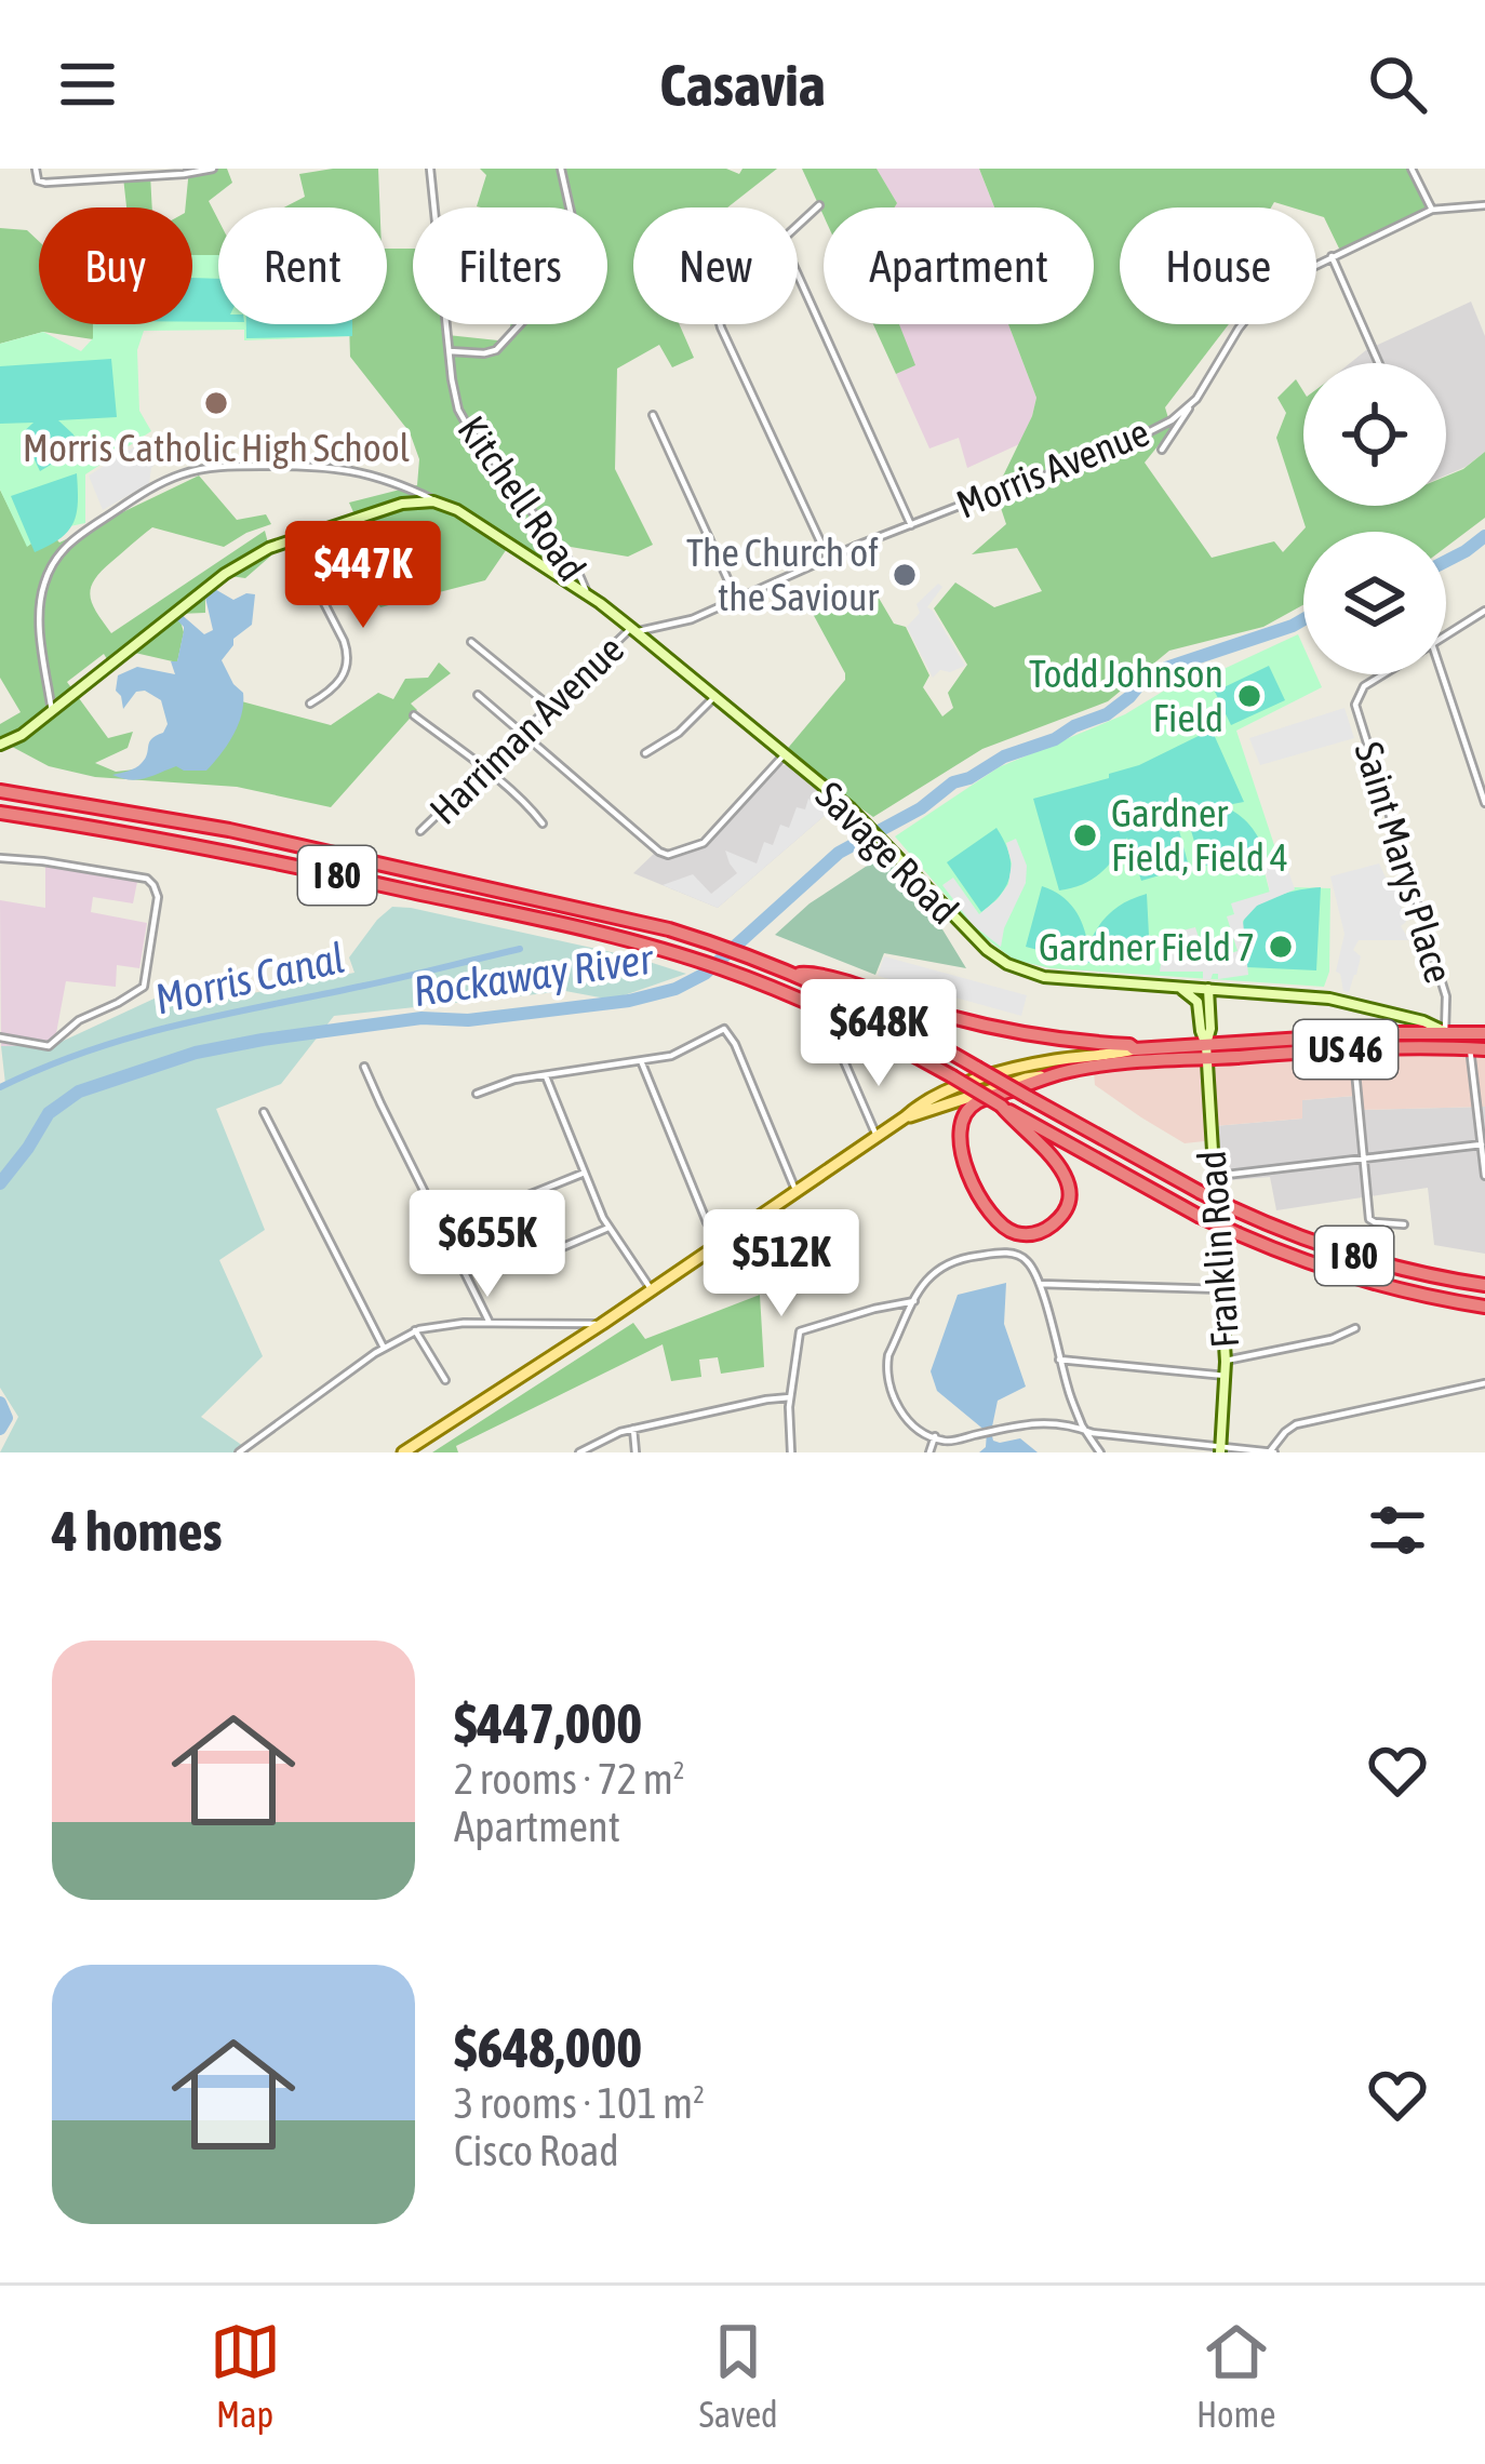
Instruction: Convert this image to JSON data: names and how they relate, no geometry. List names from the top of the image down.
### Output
{
  "streets": {
    "highway": ["I 80", "US 46"],
    "street": [
      "Morris Avenue",
      "Kitchell Road",
      "Harriman Avenue",
      "Savage Road",
      "Saint Marys Place",
      "Franklin Road"
    ]
  },
  "crossings": [
    ["Morris Avenue", "Harriman Avenue"],
    ["Morris Avenue", "Savage Road"],
    ["Kitchell Road", "Savage Road"],
    ["Harriman Avenue", "Savage Road"],
    ["Savage Road", "Saint Marys Place"],
    ["Savage Road", "US 46"],
    ["Savage Road", "Franklin Road"],
    ["Saint Marys Place", "US 46"],
    ["US 46", "Franklin Road"]
  ],
  "water": ["Rockaway River", "Morris Canal"],
  "places": [
    "Morris Catholic High School",
    "The Church of the Saviour",
    "Todd Johnson Field",
    "Gardner Field, Field 4",
    "Gardner Field 7"
  ],
  "page": {
    "header": "Casavia",
    "chip": [
      "Buy",
      "Rent",
      "Filters",
      "New",
      "Apartment",
      "House"
    ],
    "price": [
      "$447K",
      "$648K",
      "$655K",
      "$512K"
    ],
    "heading": "4 homes",
    "list": [
      {
        "name": "$447,000",
        "note": "2 rooms · 72 m² · Apartment"
      },
      {
        "name": "$648,000",
        "note": "3 rooms · 101 m² · Cisco Road"
      }
    ],
    "tabs": ["Map", "Saved", "Home"]
  }
}
